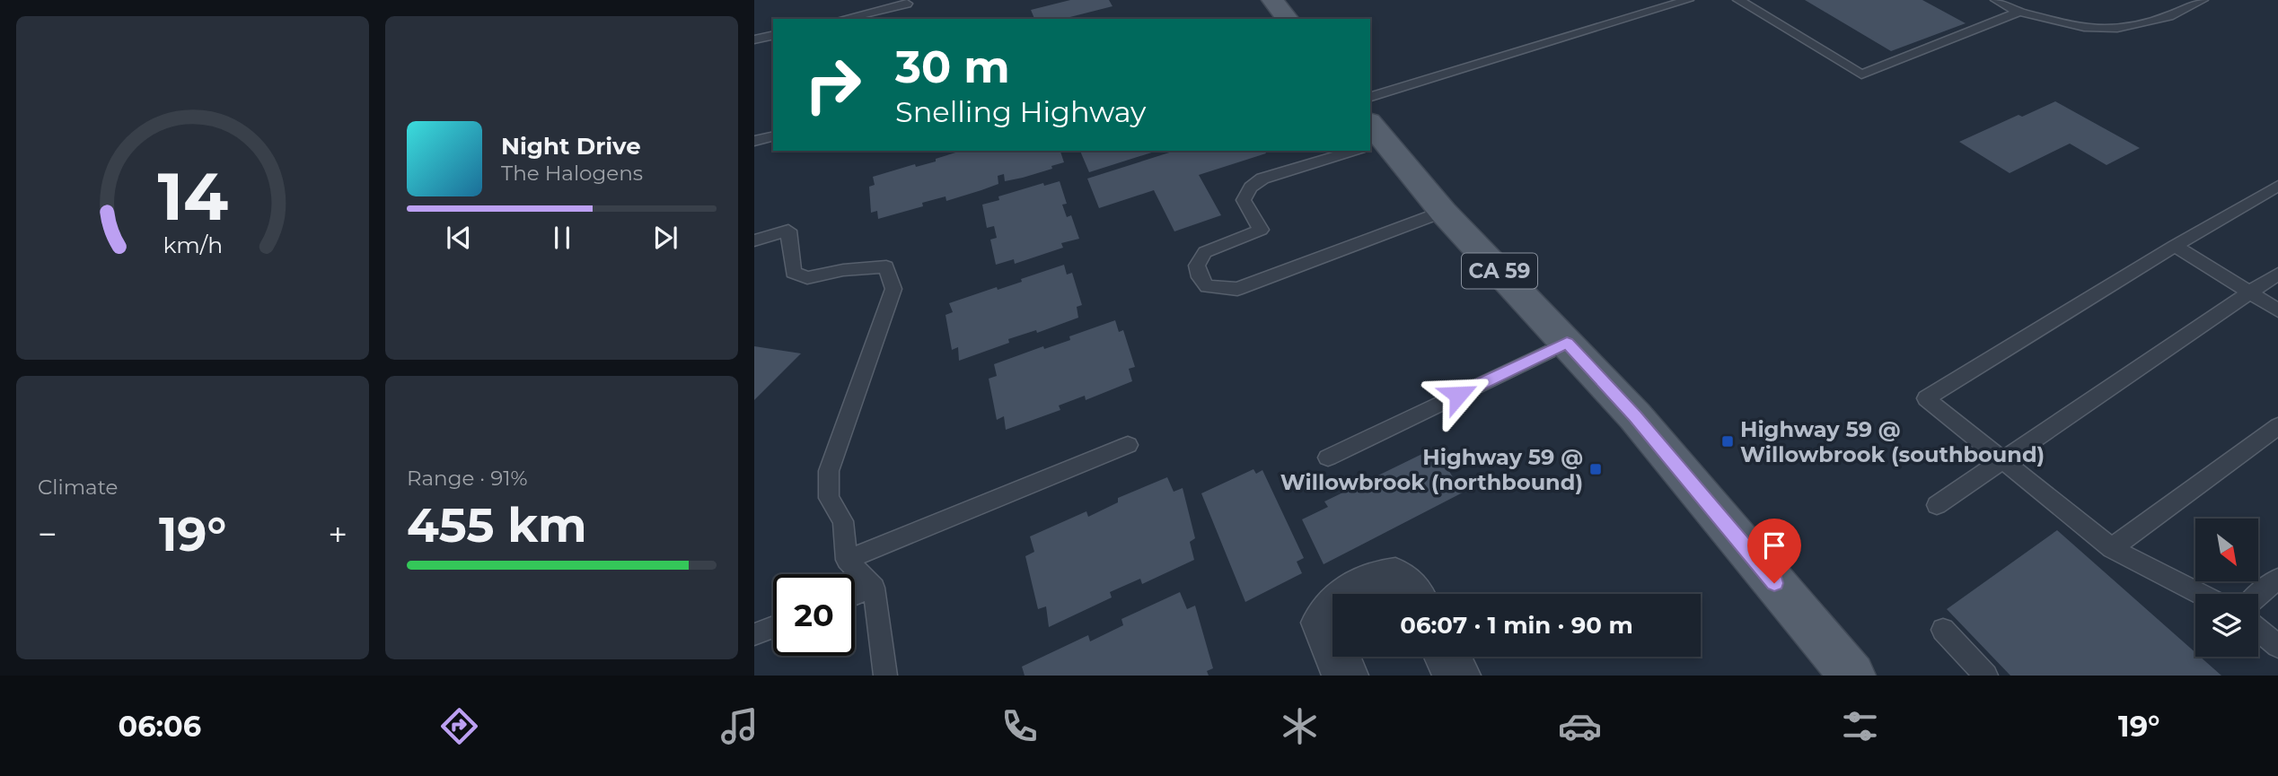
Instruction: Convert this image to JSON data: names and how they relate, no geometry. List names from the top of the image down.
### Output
{
  "streets": {
    "main road": ["CA 59"]
  },
  "places": {
    "transit": ["Highway 59 @ Willowbrook (southbound)", "Highway 59 @ Willowbrook (northbound)"]
  },
  "north": "bottom right",
  "page": {
    "turn": ["30 m", "Snelling Highway"],
    "song": ["Night Drive", "The Halogens"],
    "tile": [
      "Climate",
      ["Range · 91%", "455 km"]
    ],
    "heat": ["−", "19°", "+"],
    "limit": "20",
    "trip": "06:07 · 1 min · 90 m",
    "tabs": ["06:06", "19°"],
    "gauge": ["14", "km/h"]
  }
}
